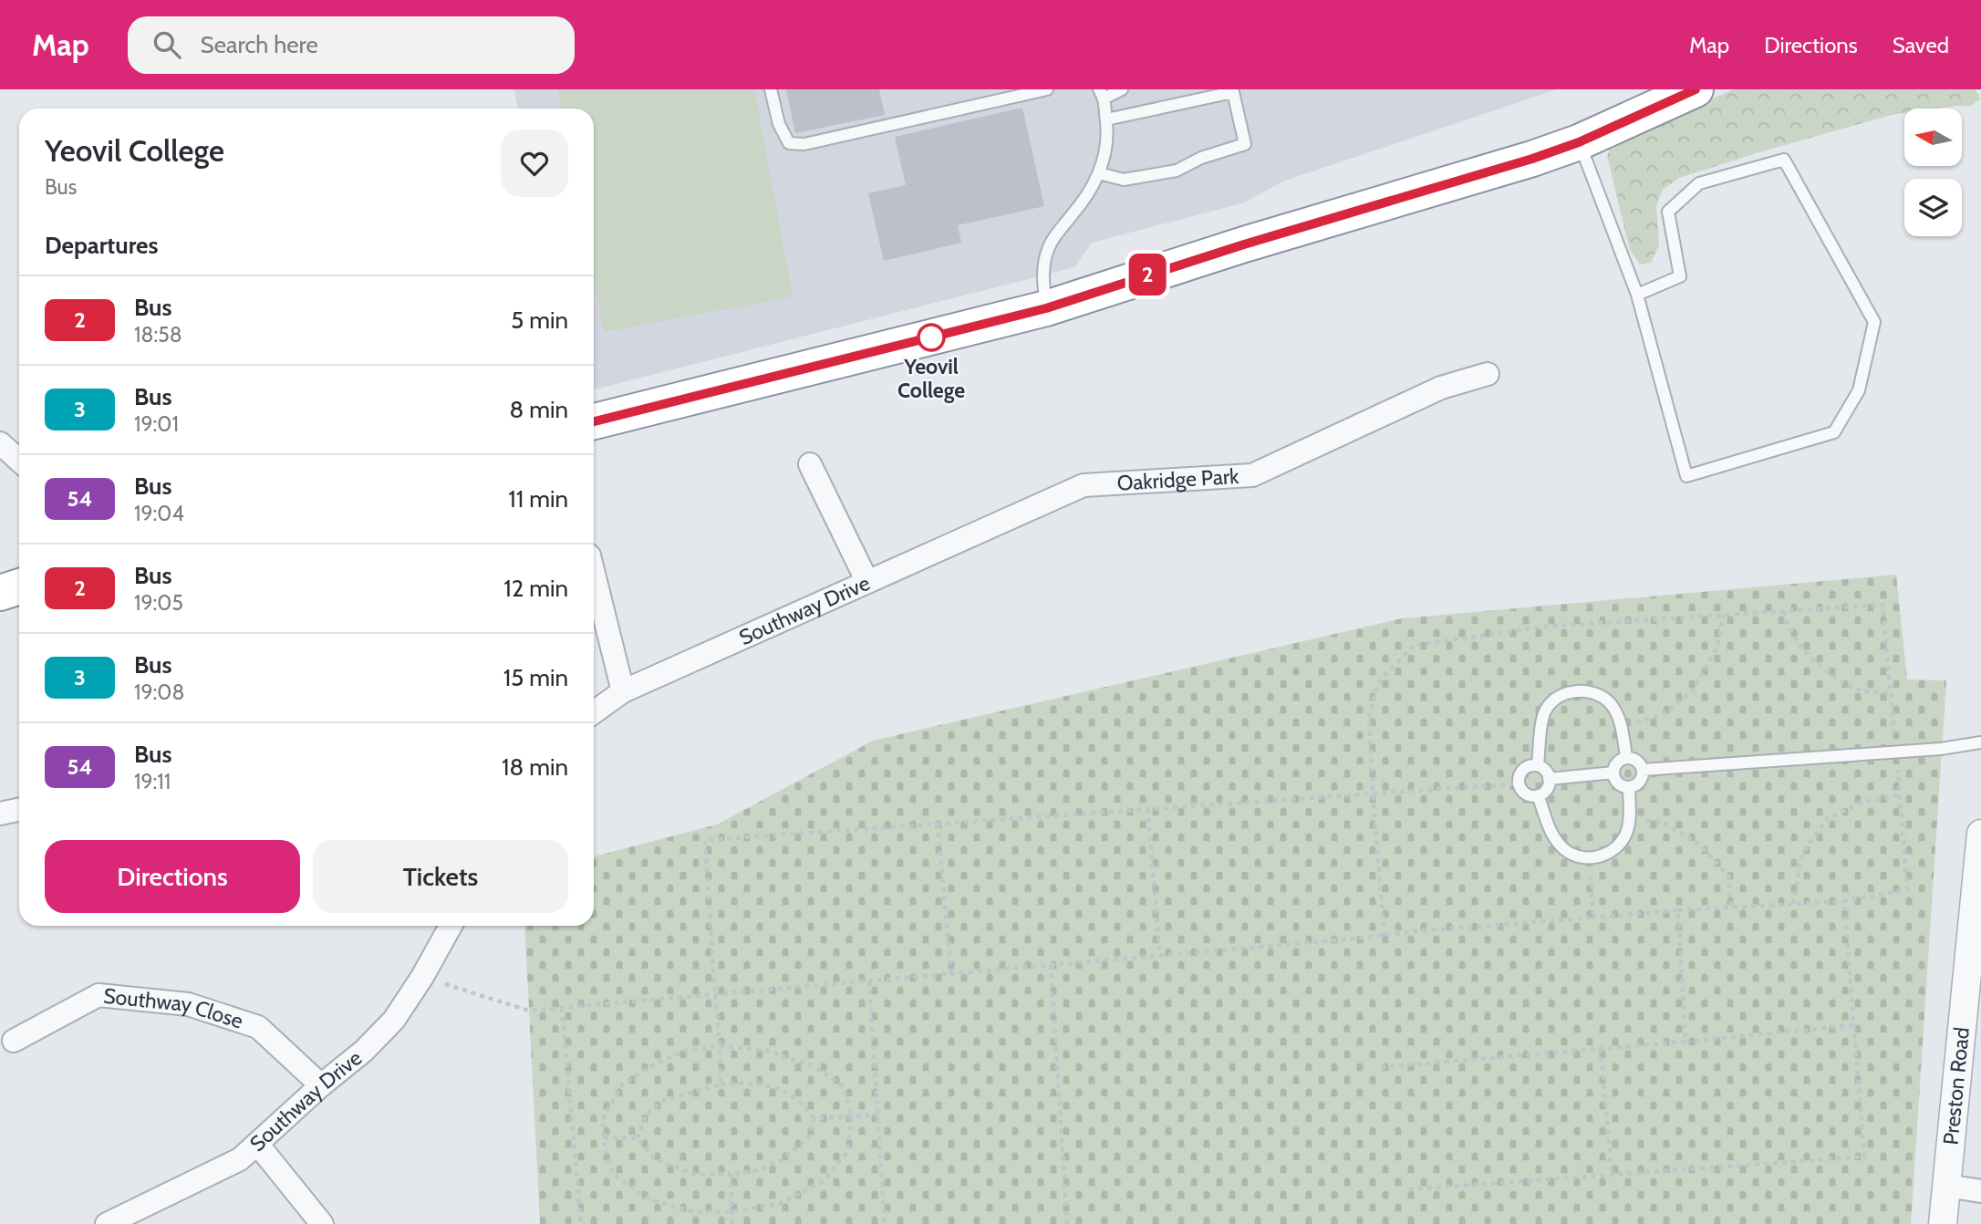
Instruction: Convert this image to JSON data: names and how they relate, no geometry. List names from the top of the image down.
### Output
{
  "streets": {
    "street": [
      "Oakridge Park",
      "Southway Drive",
      "Southway Close",
      "Preston Road"
    ]
  },
  "crossings": [
    ["Oakridge Park", "Southway Drive"],
    ["Southway Drive", "Southway Close"]
  ],
  "places": ["Yeovil College"],
  "lines": ["bus line 2"],
  "north": "left",
  "page": {
    "header": "Map",
    "search": "Search here",
    "nav": ["Map", "Directions", "Saved"],
    "on_map": "2",
    "heading": [
      ["Yeovil College", "Bus"],
      "Departures"
    ],
    "list": [
      {
        "mark": "2",
        "name": "Bus",
        "note": "18:58",
        "value": "5 min"
      },
      {
        "mark": "3",
        "name": "Bus",
        "note": "19:01",
        "value": "8 min"
      },
      {
        "mark": "54",
        "name": "Bus",
        "note": "19:04",
        "value": "11 min"
      },
      {
        "mark": "2",
        "name": "Bus",
        "note": "19:05",
        "value": "12 min"
      },
      {
        "mark": "3",
        "name": "Bus",
        "note": "19:08",
        "value": "15 min"
      },
      {
        "mark": "54",
        "name": "Bus",
        "note": "19:11",
        "value": "18 min"
      }
    ],
    "buttons": ["Directions", "Tickets"]
  }
}
